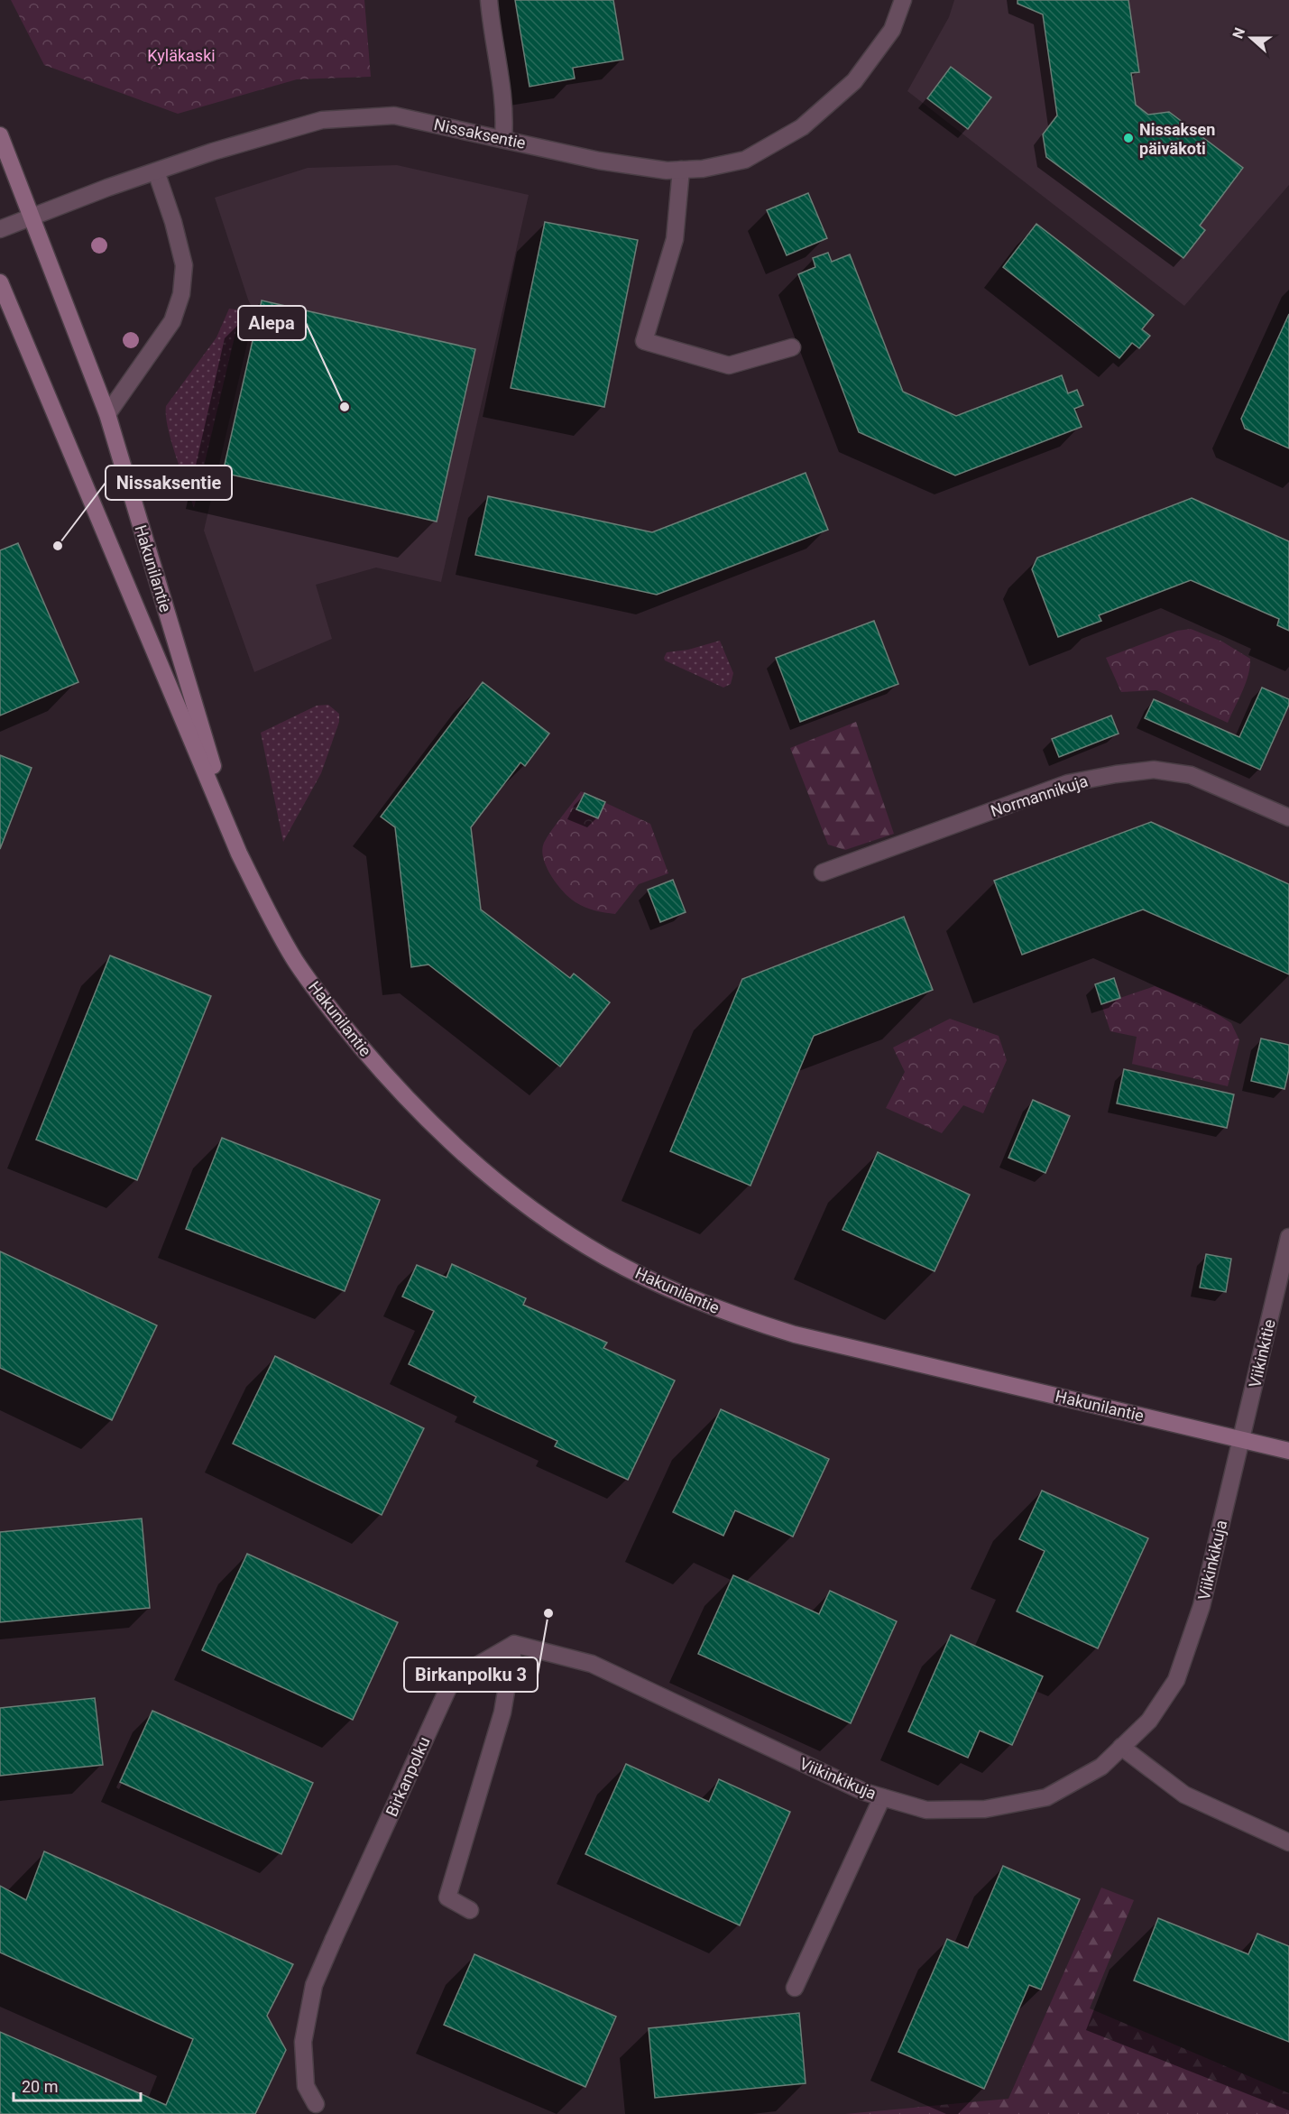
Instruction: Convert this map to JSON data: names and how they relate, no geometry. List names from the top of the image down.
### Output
{
  "streets": {
    "street": [
      "Nissaksentie",
      "Hakunilantie",
      "Normannikuja",
      "Viikinkitie",
      "Viikinkikuja",
      "Birkanpolku"
    ]
  },
  "crossings": [
    ["Nissaksentie", "Hakunilantie"],
    ["Hakunilantie", "Viikinkitie"],
    ["Hakunilantie", "Viikinkikuja"],
    ["Viikinkitie", "Viikinkikuja"],
    ["Viikinkikuja", "Birkanpolku"]
  ],
  "parks": ["Kyläkaski"],
  "places": [
    "Nissaksen päiväkoti",
    "Alepa",
    "Nissaksentie",
    "Birkanpolku 3"
  ],
  "scale_bar": "20 m",
  "north": "left"
}
